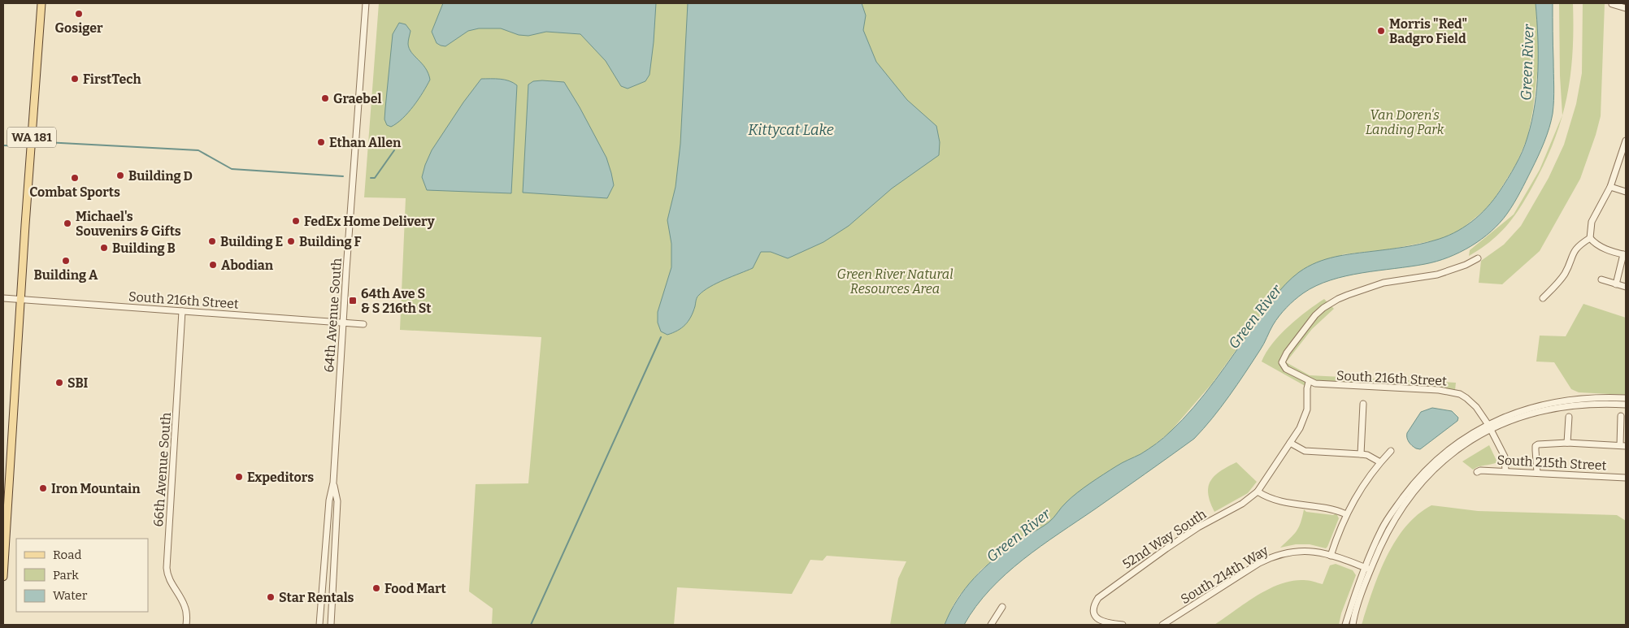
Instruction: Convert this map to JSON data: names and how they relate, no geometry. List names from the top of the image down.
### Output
{
  "streets": {
    "main road": ["WA 181"],
    "street": [
      "South 216th Street",
      "64th Avenue South",
      "South 215th Street",
      "66th Avenue South",
      "52nd Way South",
      "South 214th Way"
    ]
  },
  "crossings": [
    ["WA 181", "South 216th Street"],
    ["South 216th Street", "64th Avenue South"],
    ["South 216th Street", "South 215th Street"],
    ["South 216th Street", "66th Avenue South"],
    ["South 216th Street", "52nd Way South"]
  ],
  "water": ["Green River", "Kittycat Lake"],
  "parks": ["Van Doren's Landing Park", "Green River Natural Resources Area"],
  "places": {
    "other": [
      "Gosiger",
      "Morris \"Red\" Badgro Field",
      "FirstTech",
      "Graebel",
      "Ethan Allen",
      "Building D",
      "Combat Sports",
      "FedEx Home Delivery",
      "Michael's Souvenirs & Gifts",
      "Building E",
      "Building F",
      "Building B",
      "Building A",
      "Abodian",
      "SBI",
      "Expeditors",
      "Iron Mountain",
      "Food Mart",
      "Star Rentals"
    ],
    "transit": ["64th Ave S & S 216th St"]
  },
  "legend": ["Road", "Park", "Water"]
}
